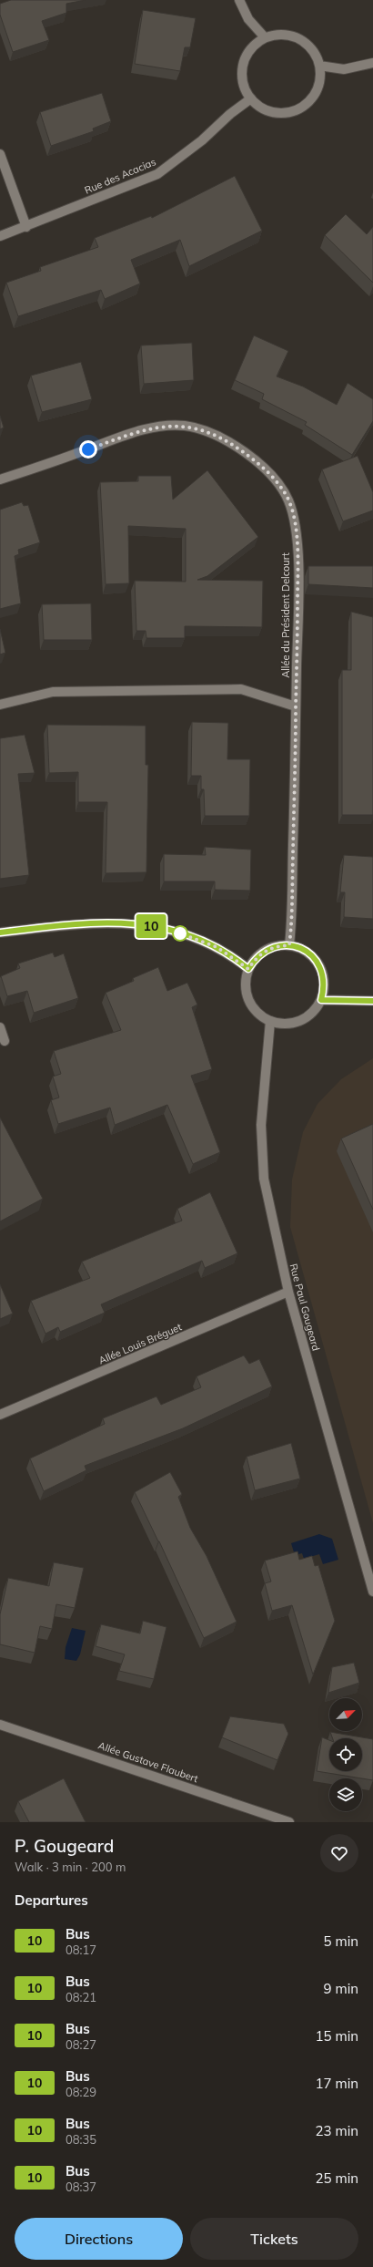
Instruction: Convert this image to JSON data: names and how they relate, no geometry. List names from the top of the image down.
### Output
{
  "streets": {
    "street": [
      "Rue des Acacias",
      "Allée du Président Delcourt",
      "Rue Paul Gougeard",
      "Allée Louis Bréguet",
      "Allée Gustave Flaubert"
    ]
  },
  "crossings": [
    ["Allée du Président Delcourt", "Rue Paul Gougeard"],
    ["Rue Paul Gougeard", "Allée Louis Bréguet"]
  ],
  "lines": ["bus line 10"],
  "north": "top right",
  "page": {
    "on_map": "10",
    "heading": [
      ["P. Gougeard", "Walk · 3 min · 200 m"],
      "Departures"
    ],
    "list": [
      {
        "mark": "10",
        "name": "Bus",
        "note": "08:17",
        "value": "5 min"
      },
      {
        "mark": "10",
        "name": "Bus",
        "note": "08:21",
        "value": "9 min"
      },
      {
        "mark": "10",
        "name": "Bus",
        "note": "08:27",
        "value": "15 min"
      },
      {
        "mark": "10",
        "name": "Bus",
        "note": "08:29",
        "value": "17 min"
      },
      {
        "mark": "10",
        "name": "Bus",
        "note": "08:35",
        "value": "23 min"
      },
      {
        "mark": "10",
        "name": "Bus",
        "note": "08:37",
        "value": "25 min"
      }
    ],
    "buttons": ["Directions", "Tickets"]
  }
}
